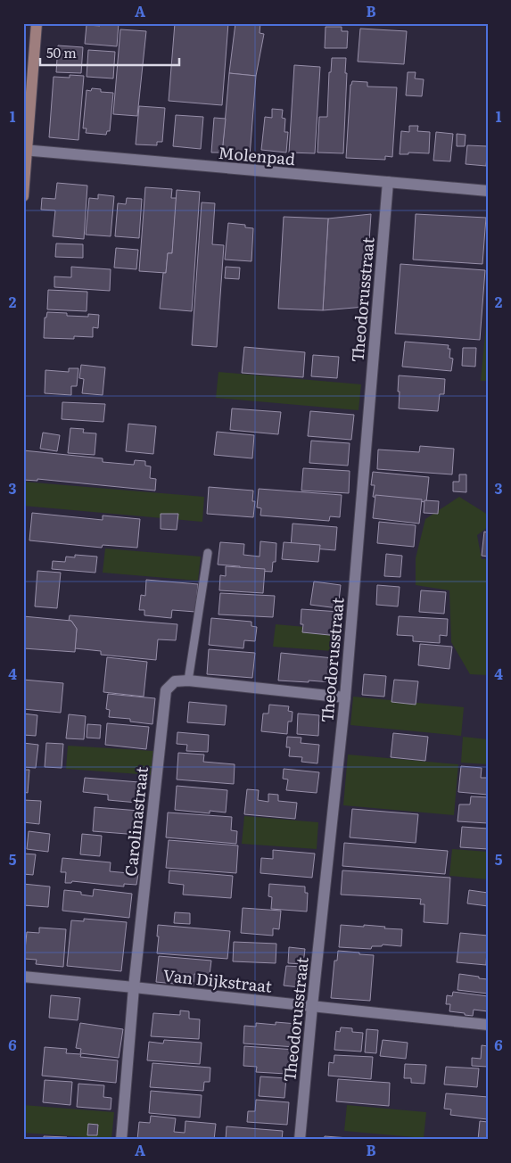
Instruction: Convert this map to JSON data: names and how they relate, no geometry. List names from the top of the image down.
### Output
{
  "streets": {
    "street": [
      "Molenpad",
      "Theodorusstraat",
      "Carolinastraat",
      "Van Dijkstraat"
    ]
  },
  "crossings": [
    ["Molenpad", "Theodorusstraat"],
    ["Theodorusstraat", "Carolinastraat"],
    ["Theodorusstraat", "Van Dijkstraat"],
    ["Carolinastraat", "Van Dijkstraat"]
  ],
  "scale_bar": "50 m",
  "grid": {
    "columns": ["A", "B"],
    "rows": [
      "1",
      "2",
      "3",
      "4",
      "5",
      "6"
    ]
  }
}
